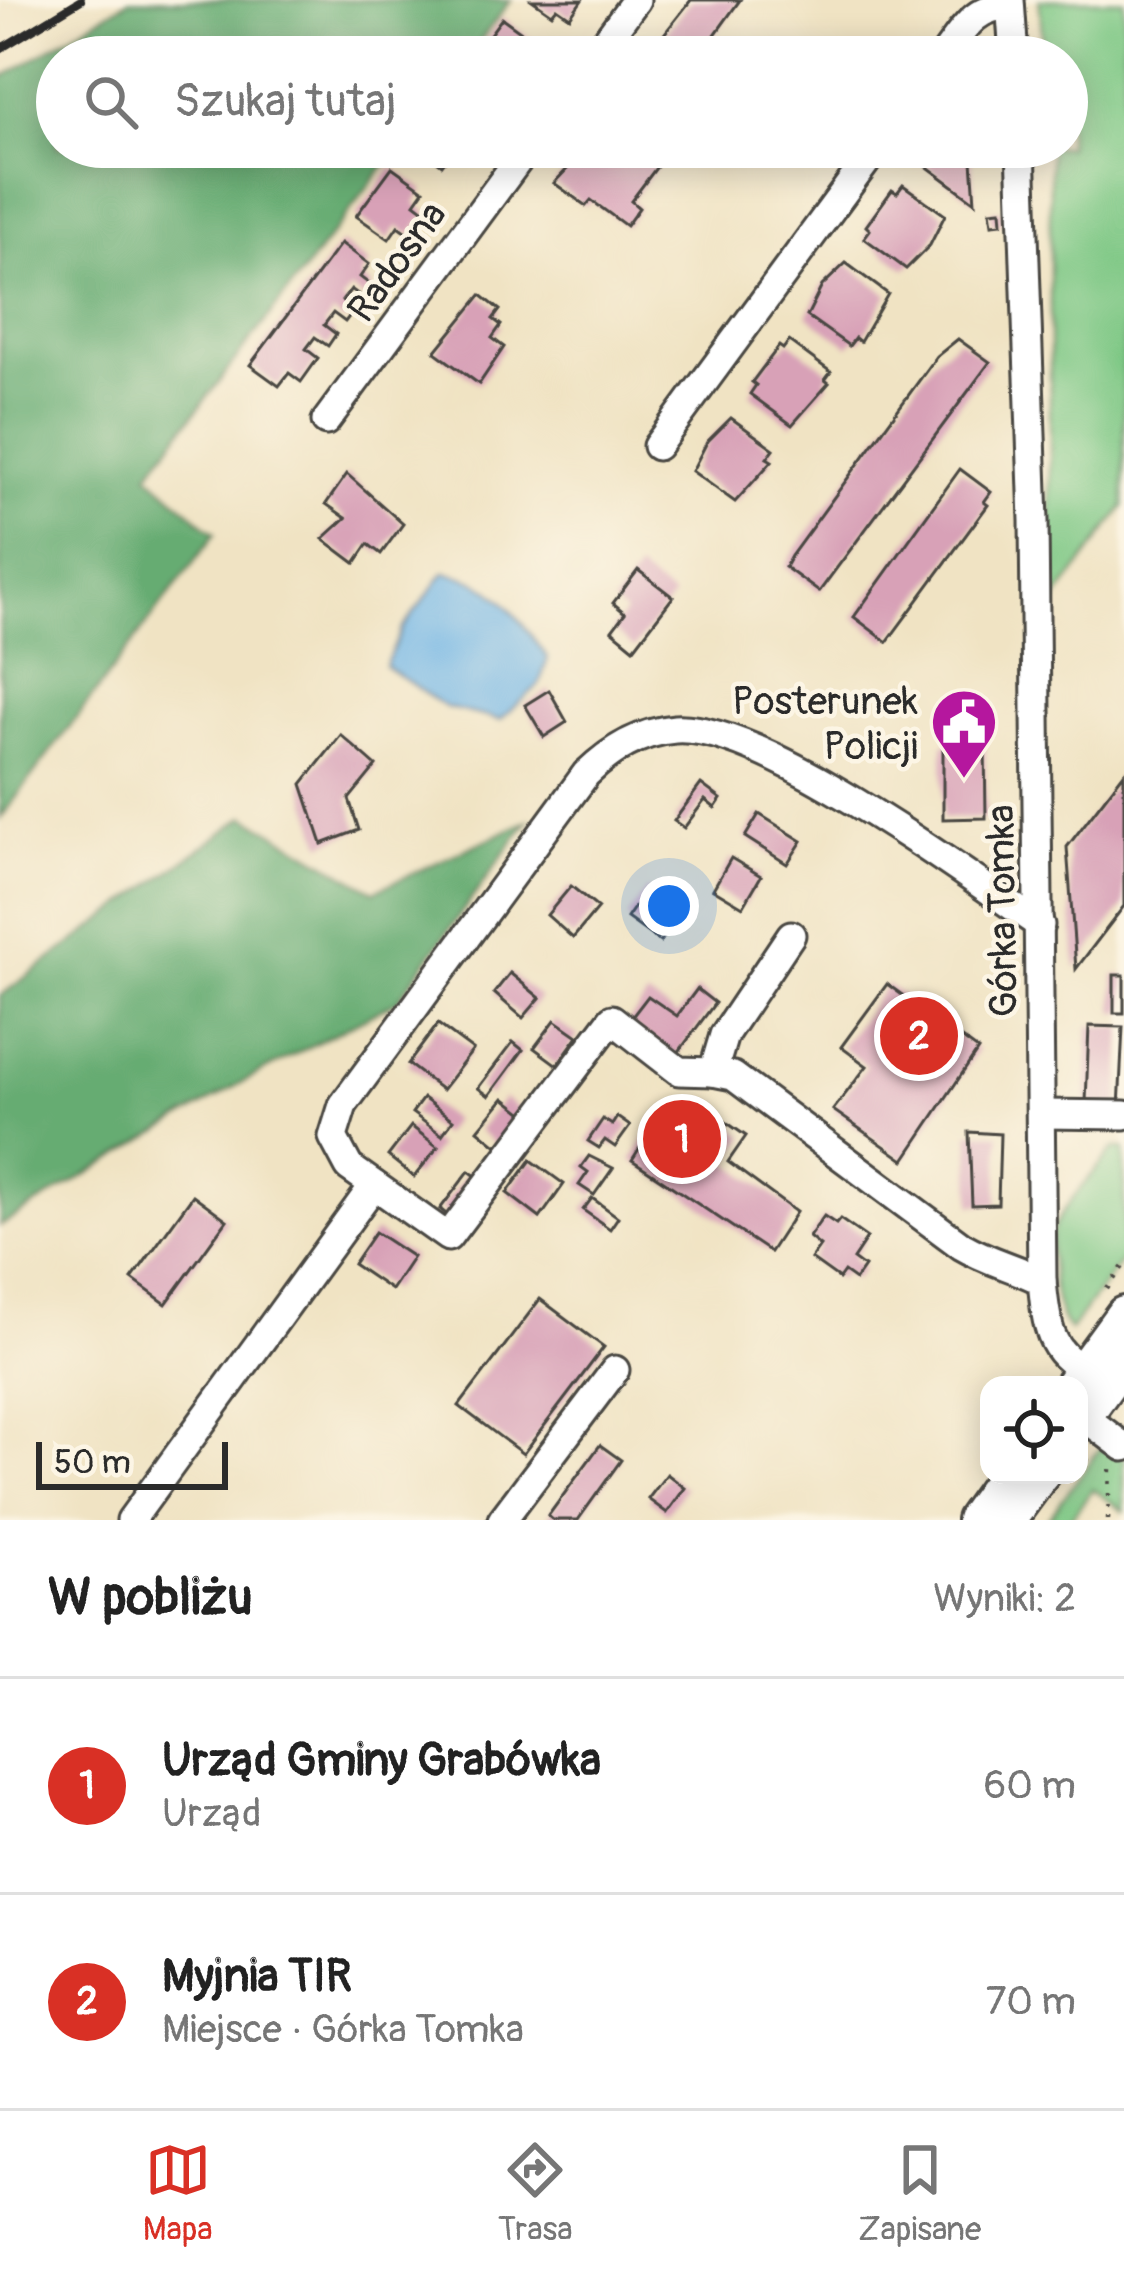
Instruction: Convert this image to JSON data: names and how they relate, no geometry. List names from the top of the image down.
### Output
{
  "streets": {
    "street": ["Radosna", "Górka Tomka"]
  },
  "places": {
    "public building": ["Posterunek Policji"]
  },
  "scale_bar": "50 m",
  "page": {
    "search": "Szukaj tutaj",
    "pins": ["2", "1"],
    "scale": "50 m",
    "heading": ["W pobliżu", "Wyniki: 2"],
    "list": [
      {
        "mark": "1",
        "name": "Urząd Gminy Grabówka",
        "note": "Urząd",
        "value": "60 m"
      },
      {
        "mark": "2",
        "name": "Myjnia TIR",
        "note": "Miejsce · Górka Tomka",
        "value": "70 m"
      }
    ],
    "nav": ["Mapa", "Trasa", "Zapisane"]
  }
}
